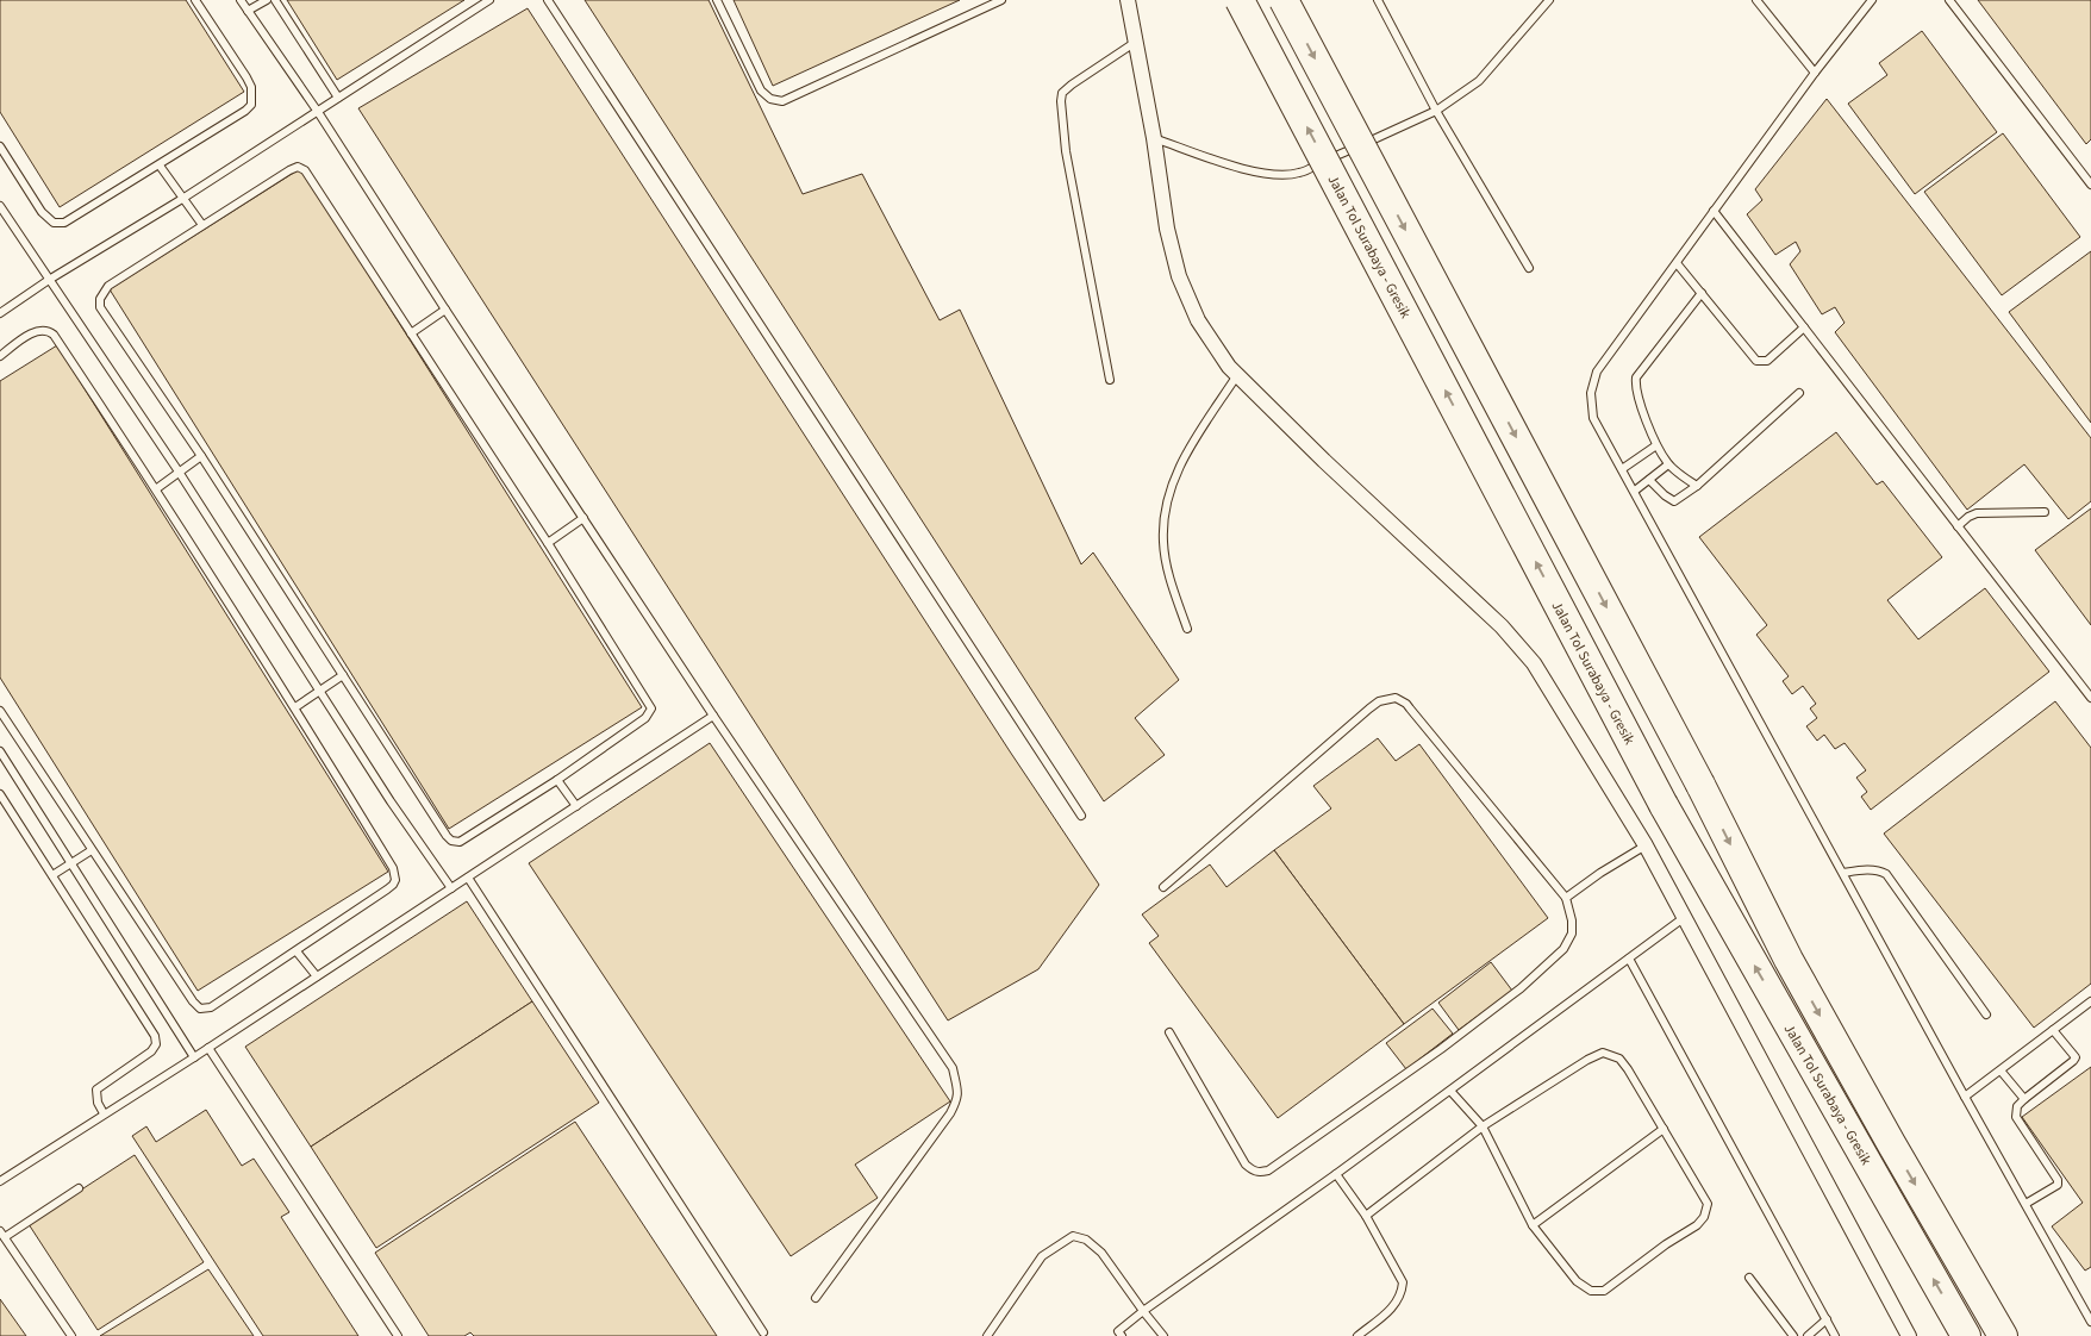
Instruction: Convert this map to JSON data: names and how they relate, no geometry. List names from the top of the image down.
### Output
{
  "streets": {
    "highway": ["Jalan Tol Surabaya - Gresik"]
  }
}
